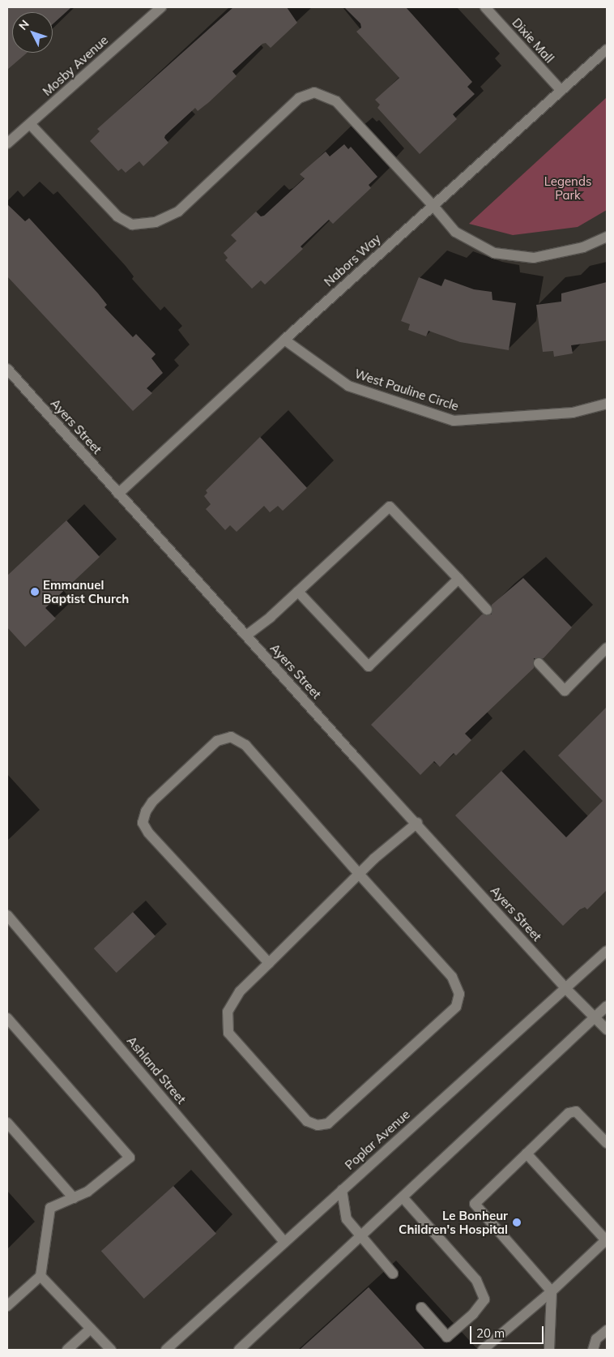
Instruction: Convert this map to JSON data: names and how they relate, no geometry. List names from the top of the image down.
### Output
{
  "streets": {
    "street": [
      "Dixie Mall",
      "Mosby Avenue",
      "Nabors Way",
      "West Pauline Circle",
      "Ayers Street",
      "Ashland Street",
      "Poplar Avenue"
    ]
  },
  "crossings": [
    ["Dixie Mall", "Nabors Way"],
    ["Nabors Way", "West Pauline Circle"],
    ["Nabors Way", "Ayers Street"],
    ["Ayers Street", "Poplar Avenue"],
    ["Ashland Street", "Poplar Avenue"]
  ],
  "parks": ["Legends Park"],
  "places": ["Emmanuel Baptist Church", "Le Bonheur Children's Hospital"],
  "scale_bar": "20 m",
  "north": "top left"
}
